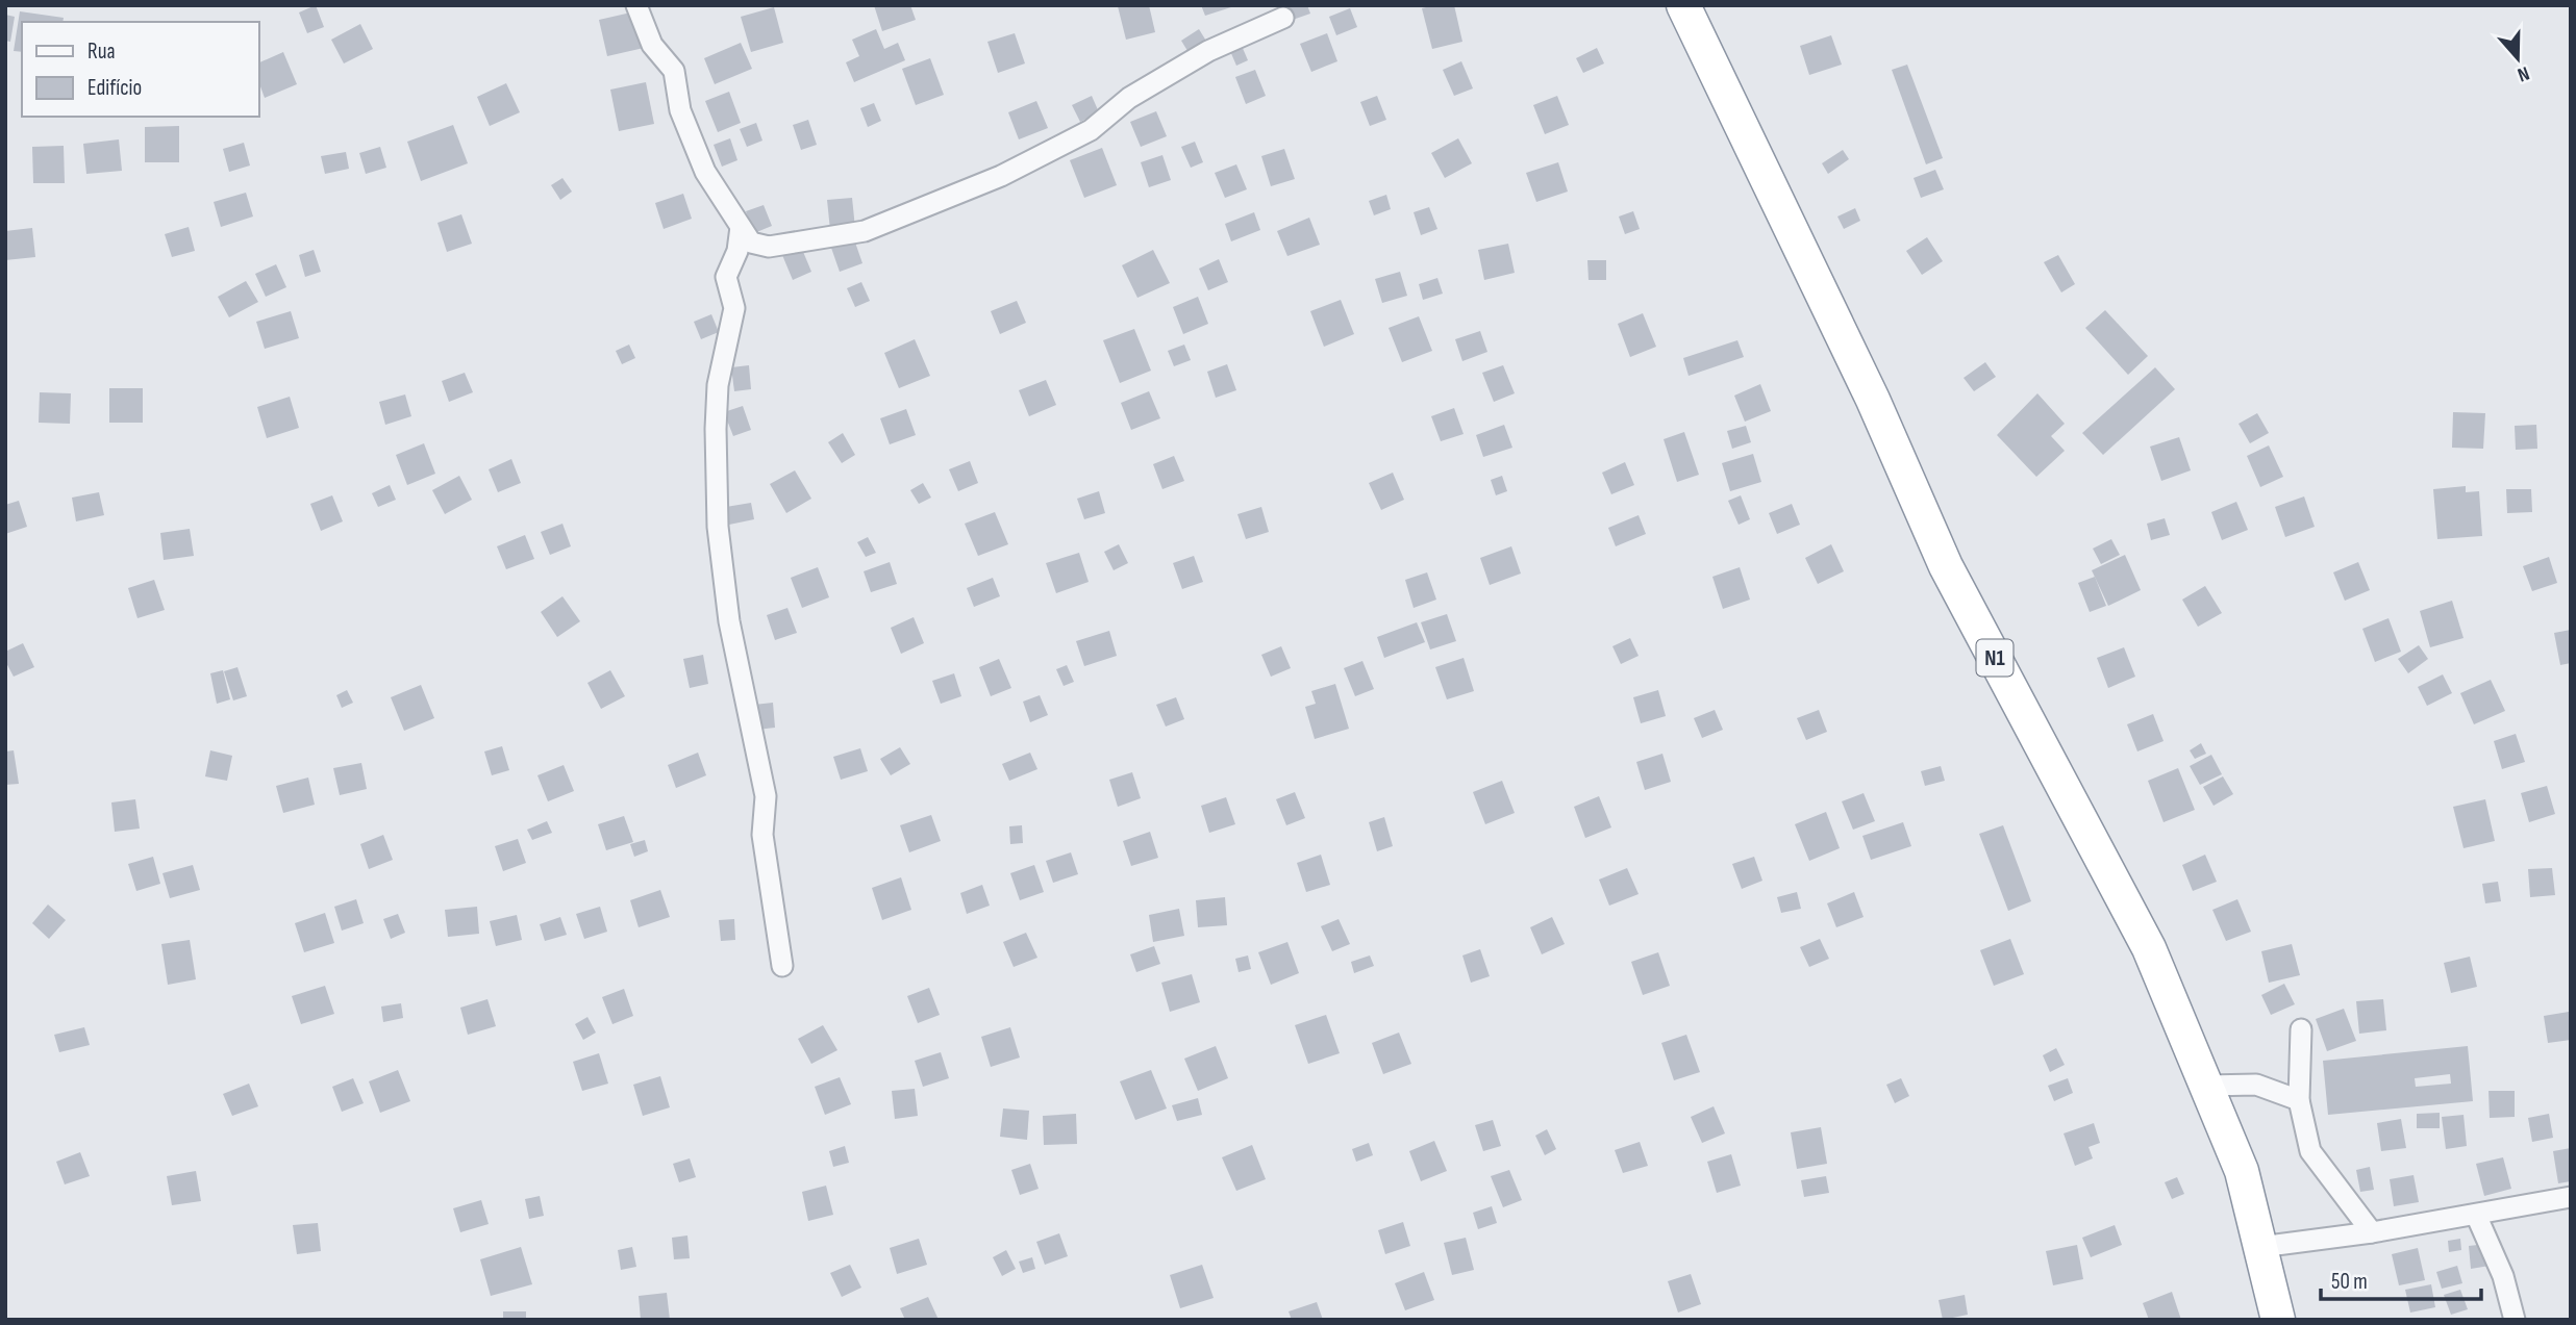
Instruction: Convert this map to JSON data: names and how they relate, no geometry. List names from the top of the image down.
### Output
{
  "streets": {
    "highway": ["N1"]
  },
  "legend": ["Rua", "Edifício"],
  "scale_bar": "50 m",
  "north": "bottom"
}
